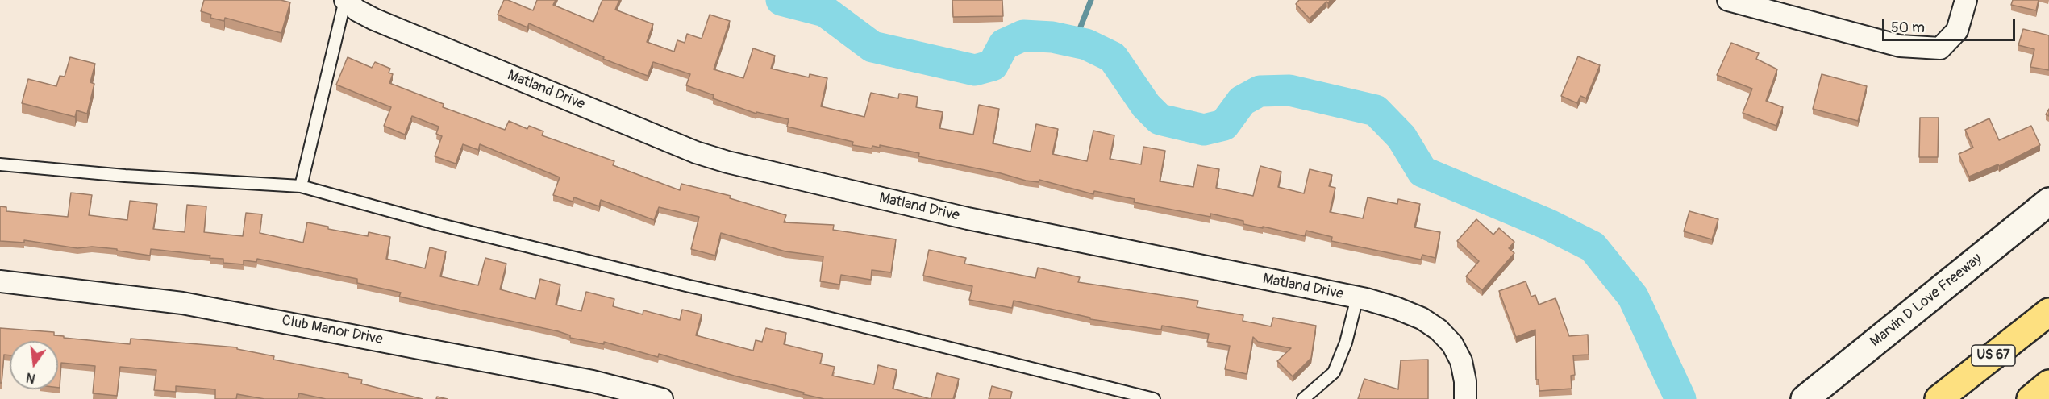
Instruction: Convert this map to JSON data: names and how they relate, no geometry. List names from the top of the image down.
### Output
{
  "streets": {
    "highway": ["US 67"],
    "main road": ["Marvin D Love Freeway"],
    "street": ["Matland Drive", "Club Manor Drive"]
  },
  "scale_bar": "50 m",
  "north": "bottom"
}
